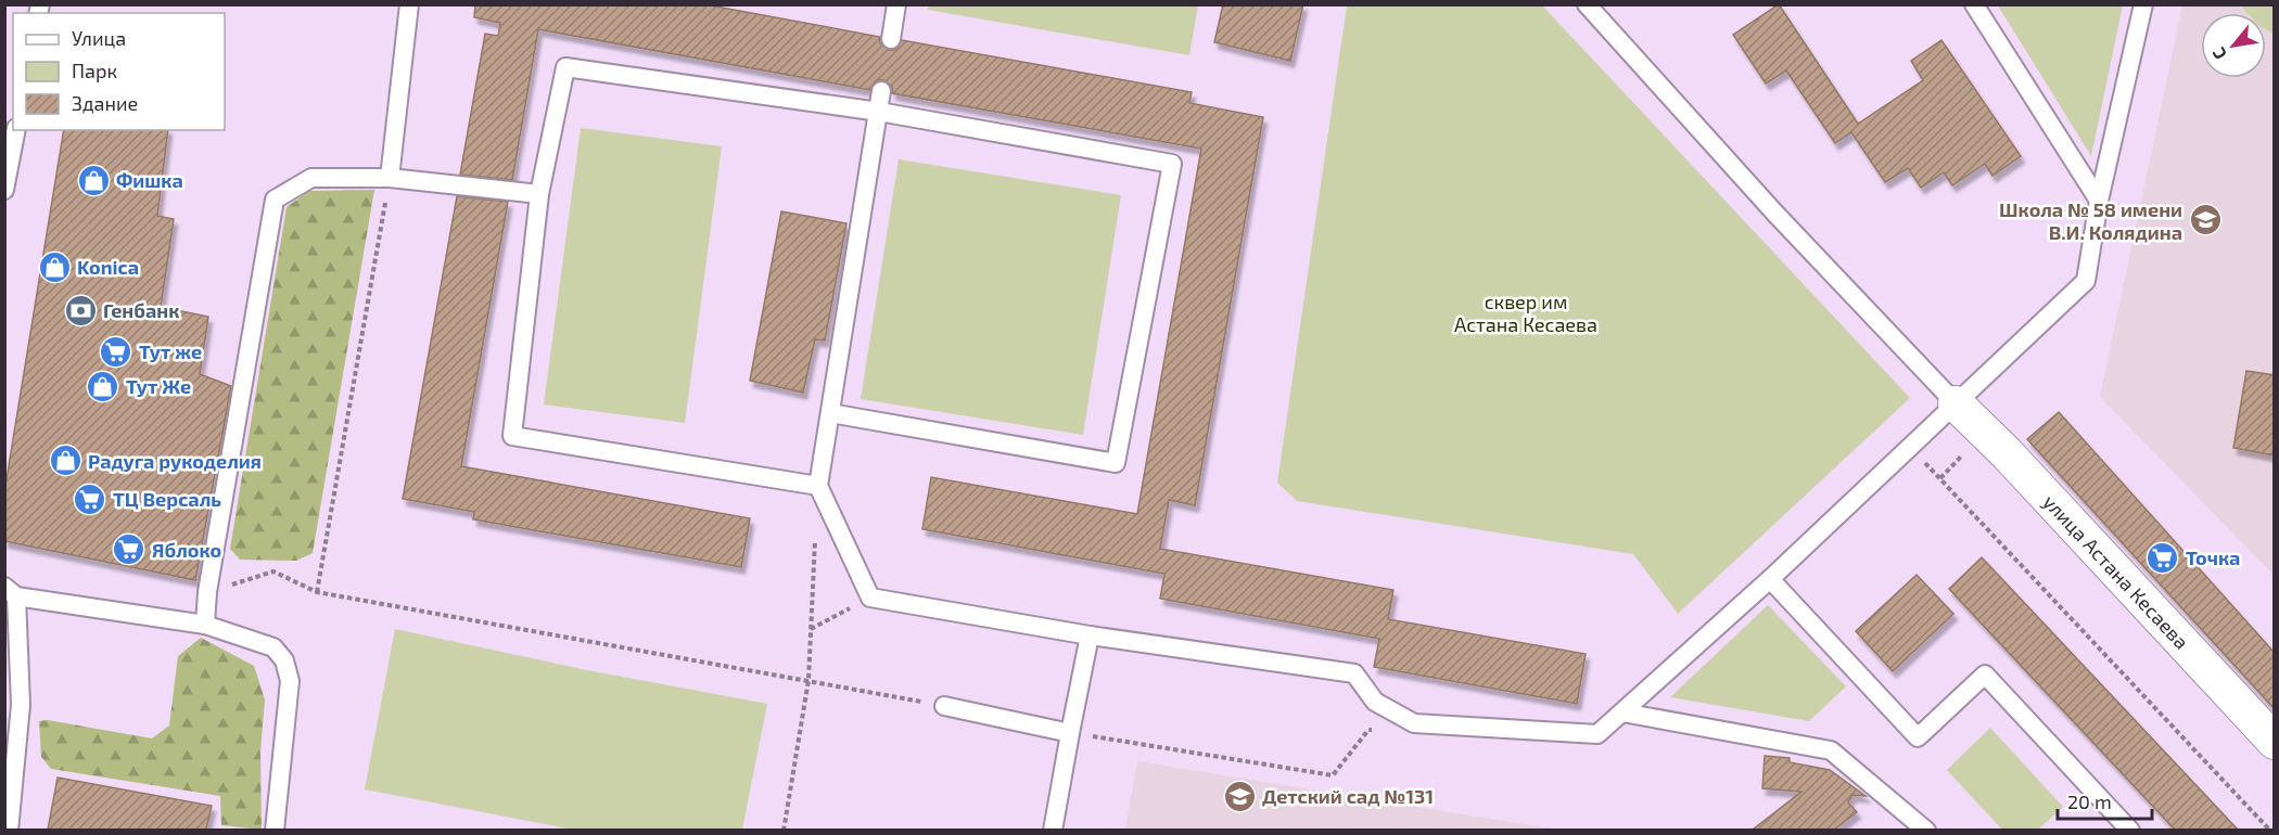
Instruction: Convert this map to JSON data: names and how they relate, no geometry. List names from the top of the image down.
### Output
{
  "streets": {
    "street": ["улица Астана Кесаева"]
  },
  "parks": ["сквер им Астана Кесаева"],
  "places": {
    "shop": [
      "Фишка",
      "Konica",
      "Тут Же",
      "Радуга рукоделия"
    ],
    "school or university": ["Школа № 58 имени В.И. Колядина", "Детский сад №131"],
    "bank": ["Генбанк"],
    "supermarket": [
      "Тут же",
      "ТЦ Версаль",
      "Яблоко",
      "Точка"
    ]
  },
  "legend": ["Улица", "Парк", "Здание"],
  "scale_bar": "20 m",
  "north": "bottom left"
}
